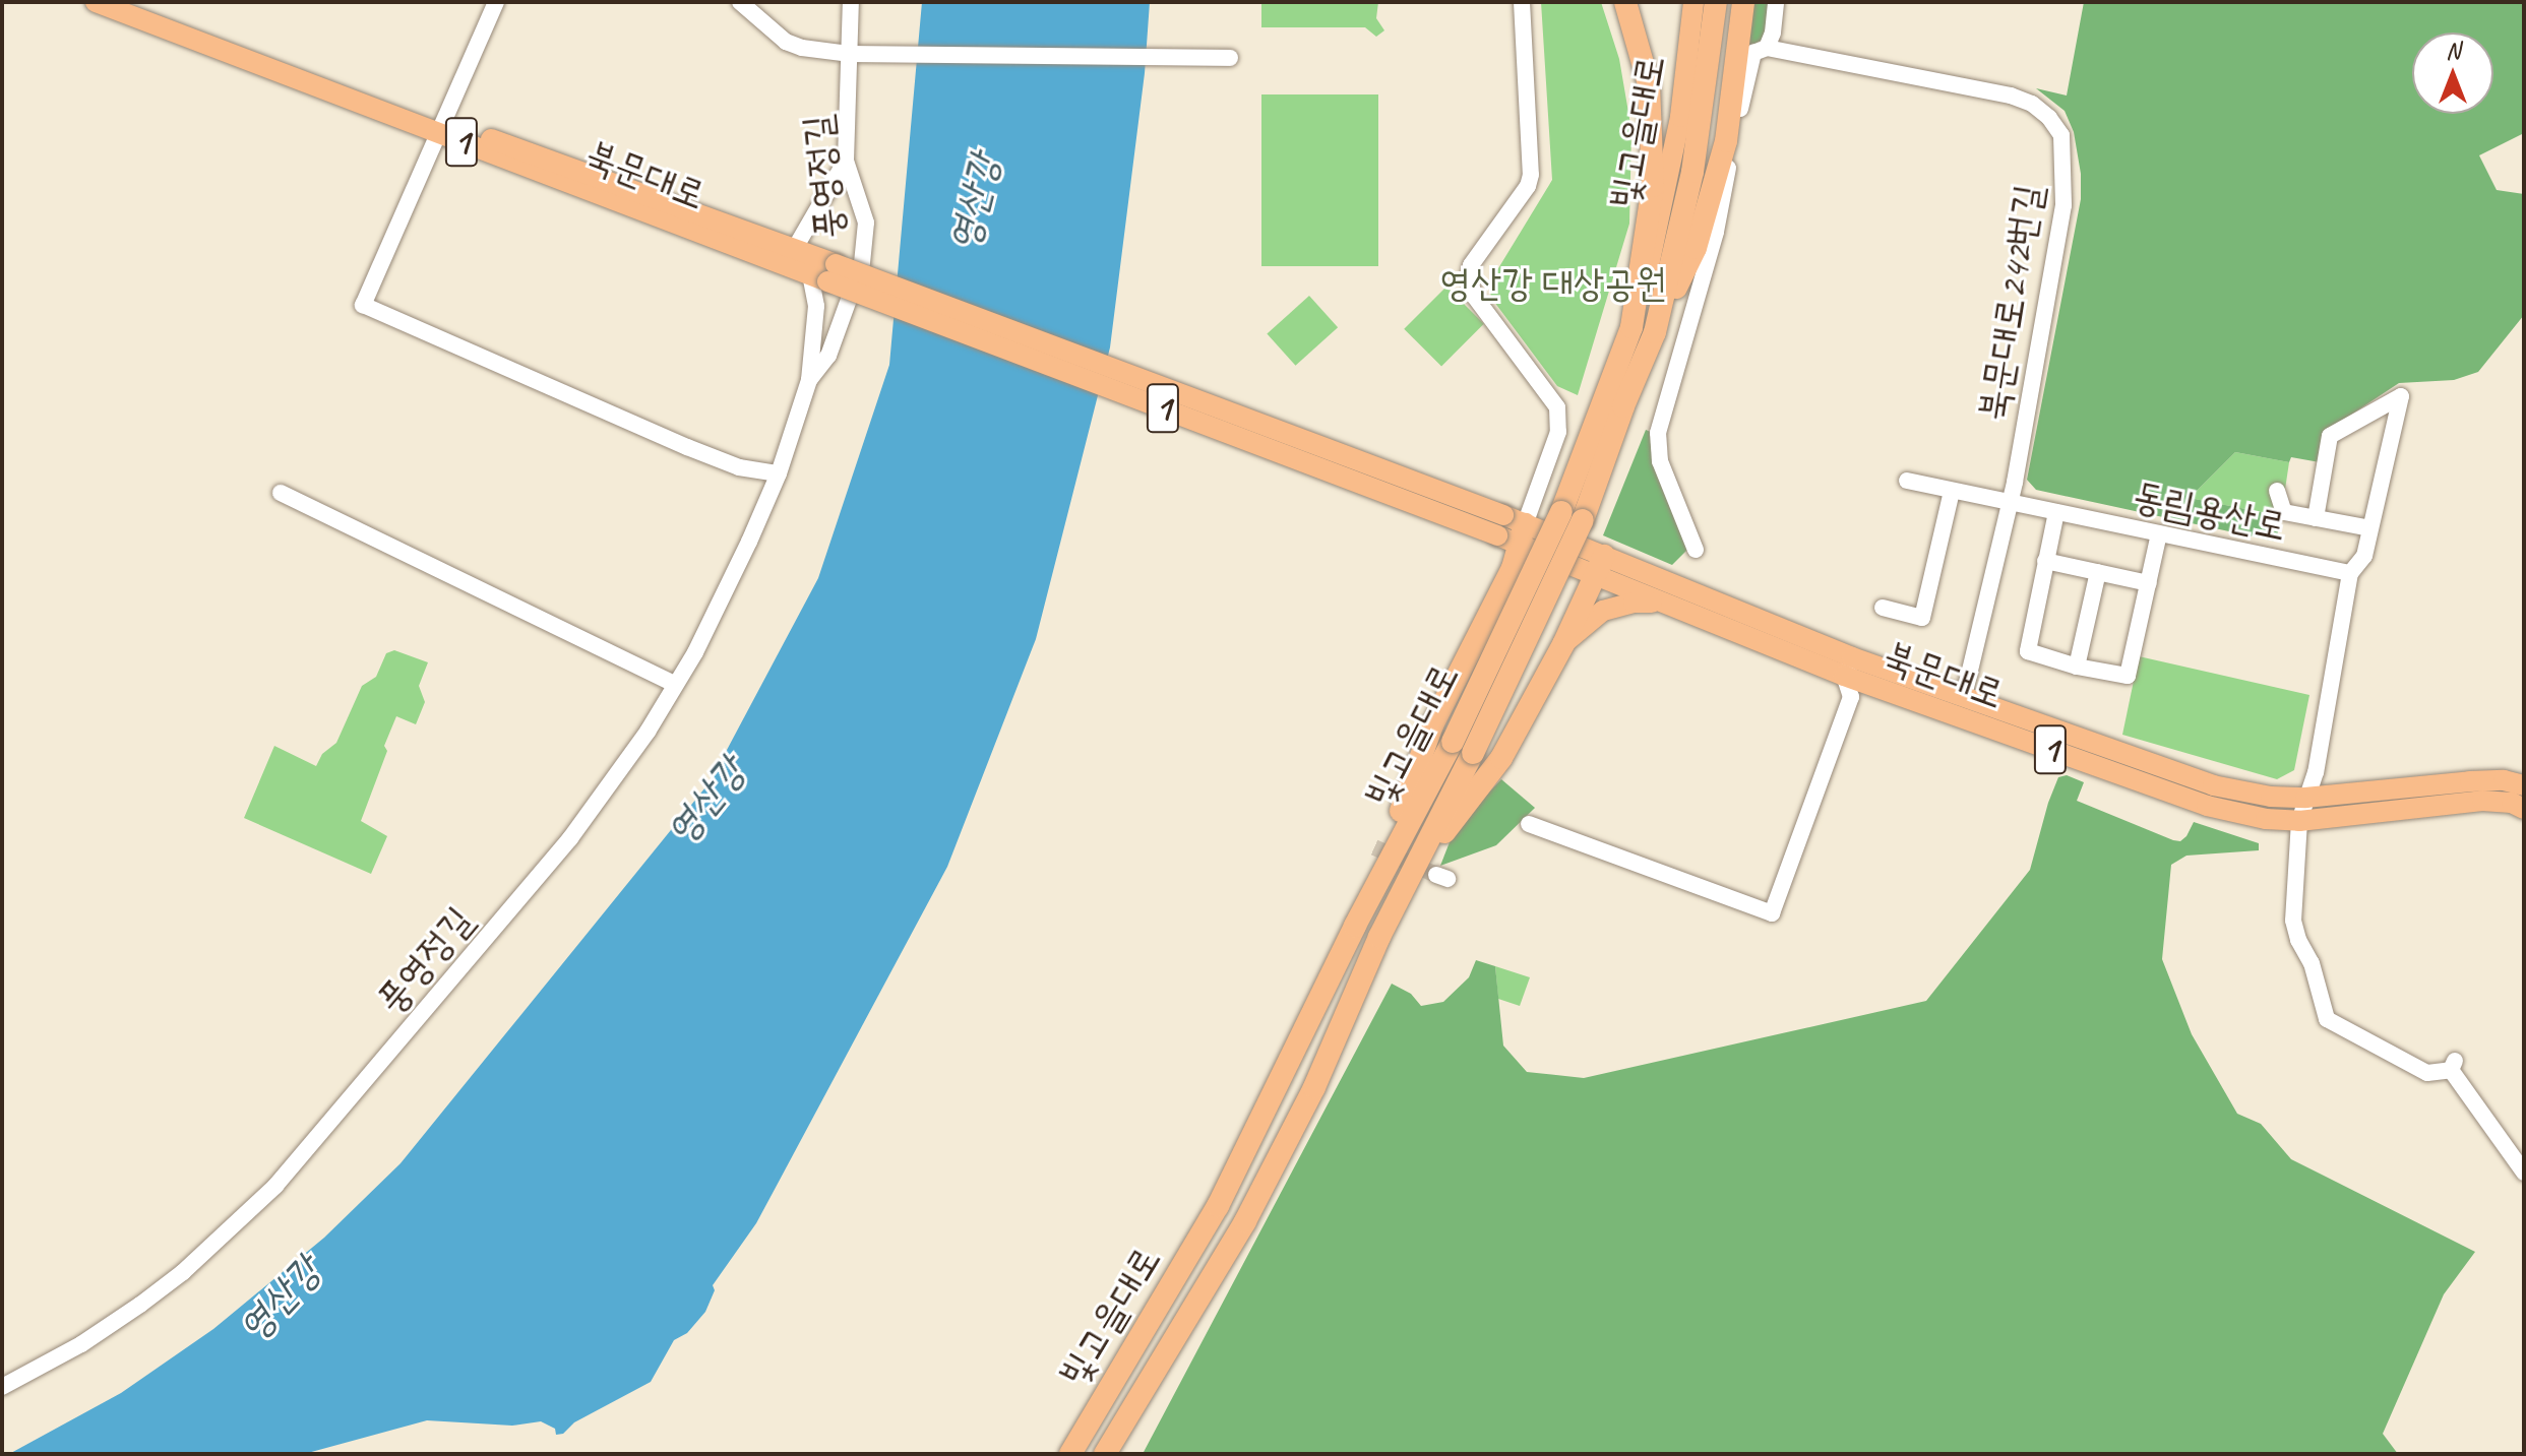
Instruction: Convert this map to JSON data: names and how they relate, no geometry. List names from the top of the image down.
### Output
{
  "streets": {
    "highway": ["빛고을대로"],
    "main road": ["1", "북문대로"],
    "street": ["풍영정길", "북문대로242번길", "동림용산로"]
  },
  "crossings": [
    ["1", "북문대로"],
    ["북문대로", "북문대로242번길"],
    ["북문대로", "동림용산로"],
    ["북문대로242번길", "동림용산로"]
  ],
  "water": ["영산강"],
  "parks": ["영산강 대상공원"],
  "north": "top"
}
